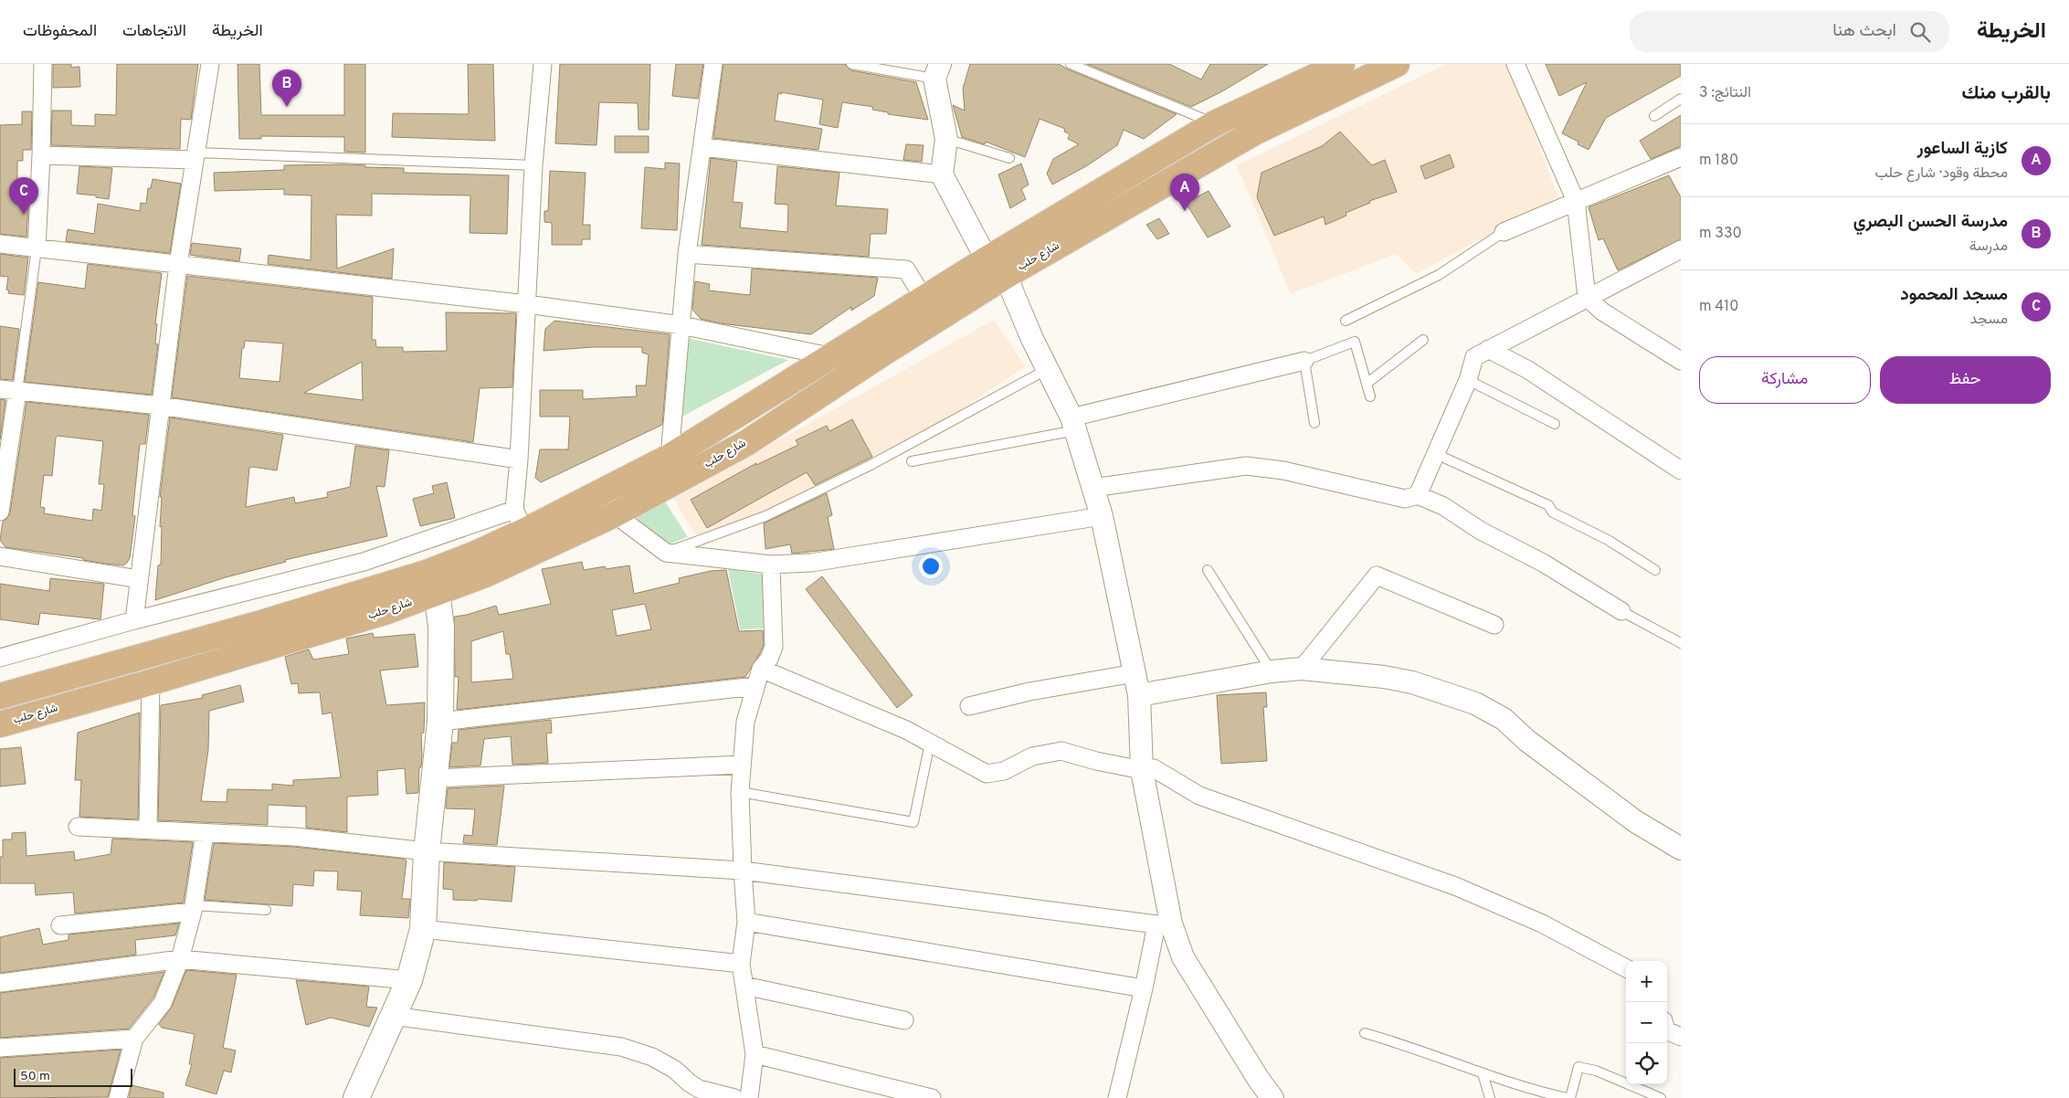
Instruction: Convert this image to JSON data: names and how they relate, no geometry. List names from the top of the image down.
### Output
{
  "streets": {
    "main road": ["شارع حلب"]
  },
  "scale_bar": "50 m",
  "page": {
    "header": "الخريطة",
    "search": "ابحث هنا",
    "nav": ["الخريطة", "الاتجاهات", "المحفوظات"],
    "heading": ["بالقرب منك", "النتائج: 3"],
    "pins": ["B", "A", "C"],
    "list": [
      {
        "mark": "A",
        "name": "كازية الساعور",
        "note": "محطة وقود · شارع حلب",
        "value": "180 m"
      },
      {
        "mark": "B",
        "name": "مدرسة الحسن البصري",
        "note": "مدرسة",
        "value": "330 m"
      },
      {
        "mark": "C",
        "name": "مسجد المحمود",
        "note": "مسجد",
        "value": "410 m"
      }
    ],
    "buttons": ["حفظ", "مشاركة"],
    "map_buttons": ["+", "−"],
    "scale": "50 m"
  }
}
